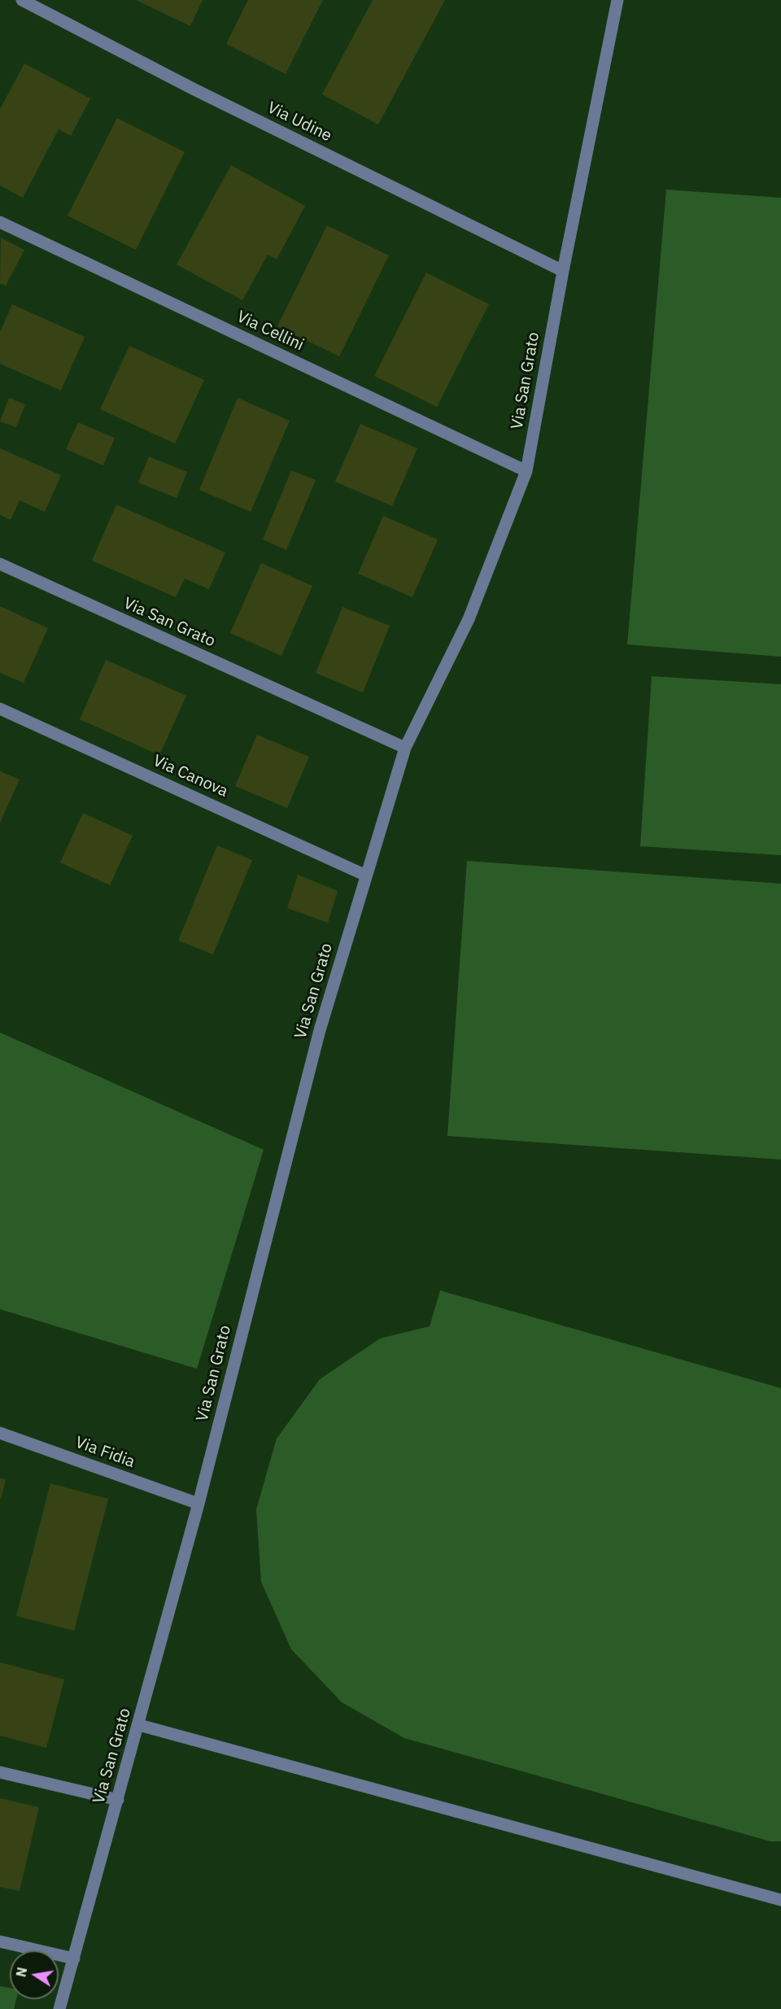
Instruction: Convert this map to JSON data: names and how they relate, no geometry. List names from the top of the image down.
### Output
{
  "streets": {
    "street": [
      "Via Udine",
      "Via Cellini",
      "Via San Grato",
      "Via Canova",
      "Via Fidia"
    ]
  },
  "crossings": [
    ["Via Udine", "Via San Grato"],
    ["Via Cellini", "Via San Grato"],
    ["Via San Grato", "Via Canova"],
    ["Via San Grato", "Via Fidia"]
  ],
  "north": "left"
}
